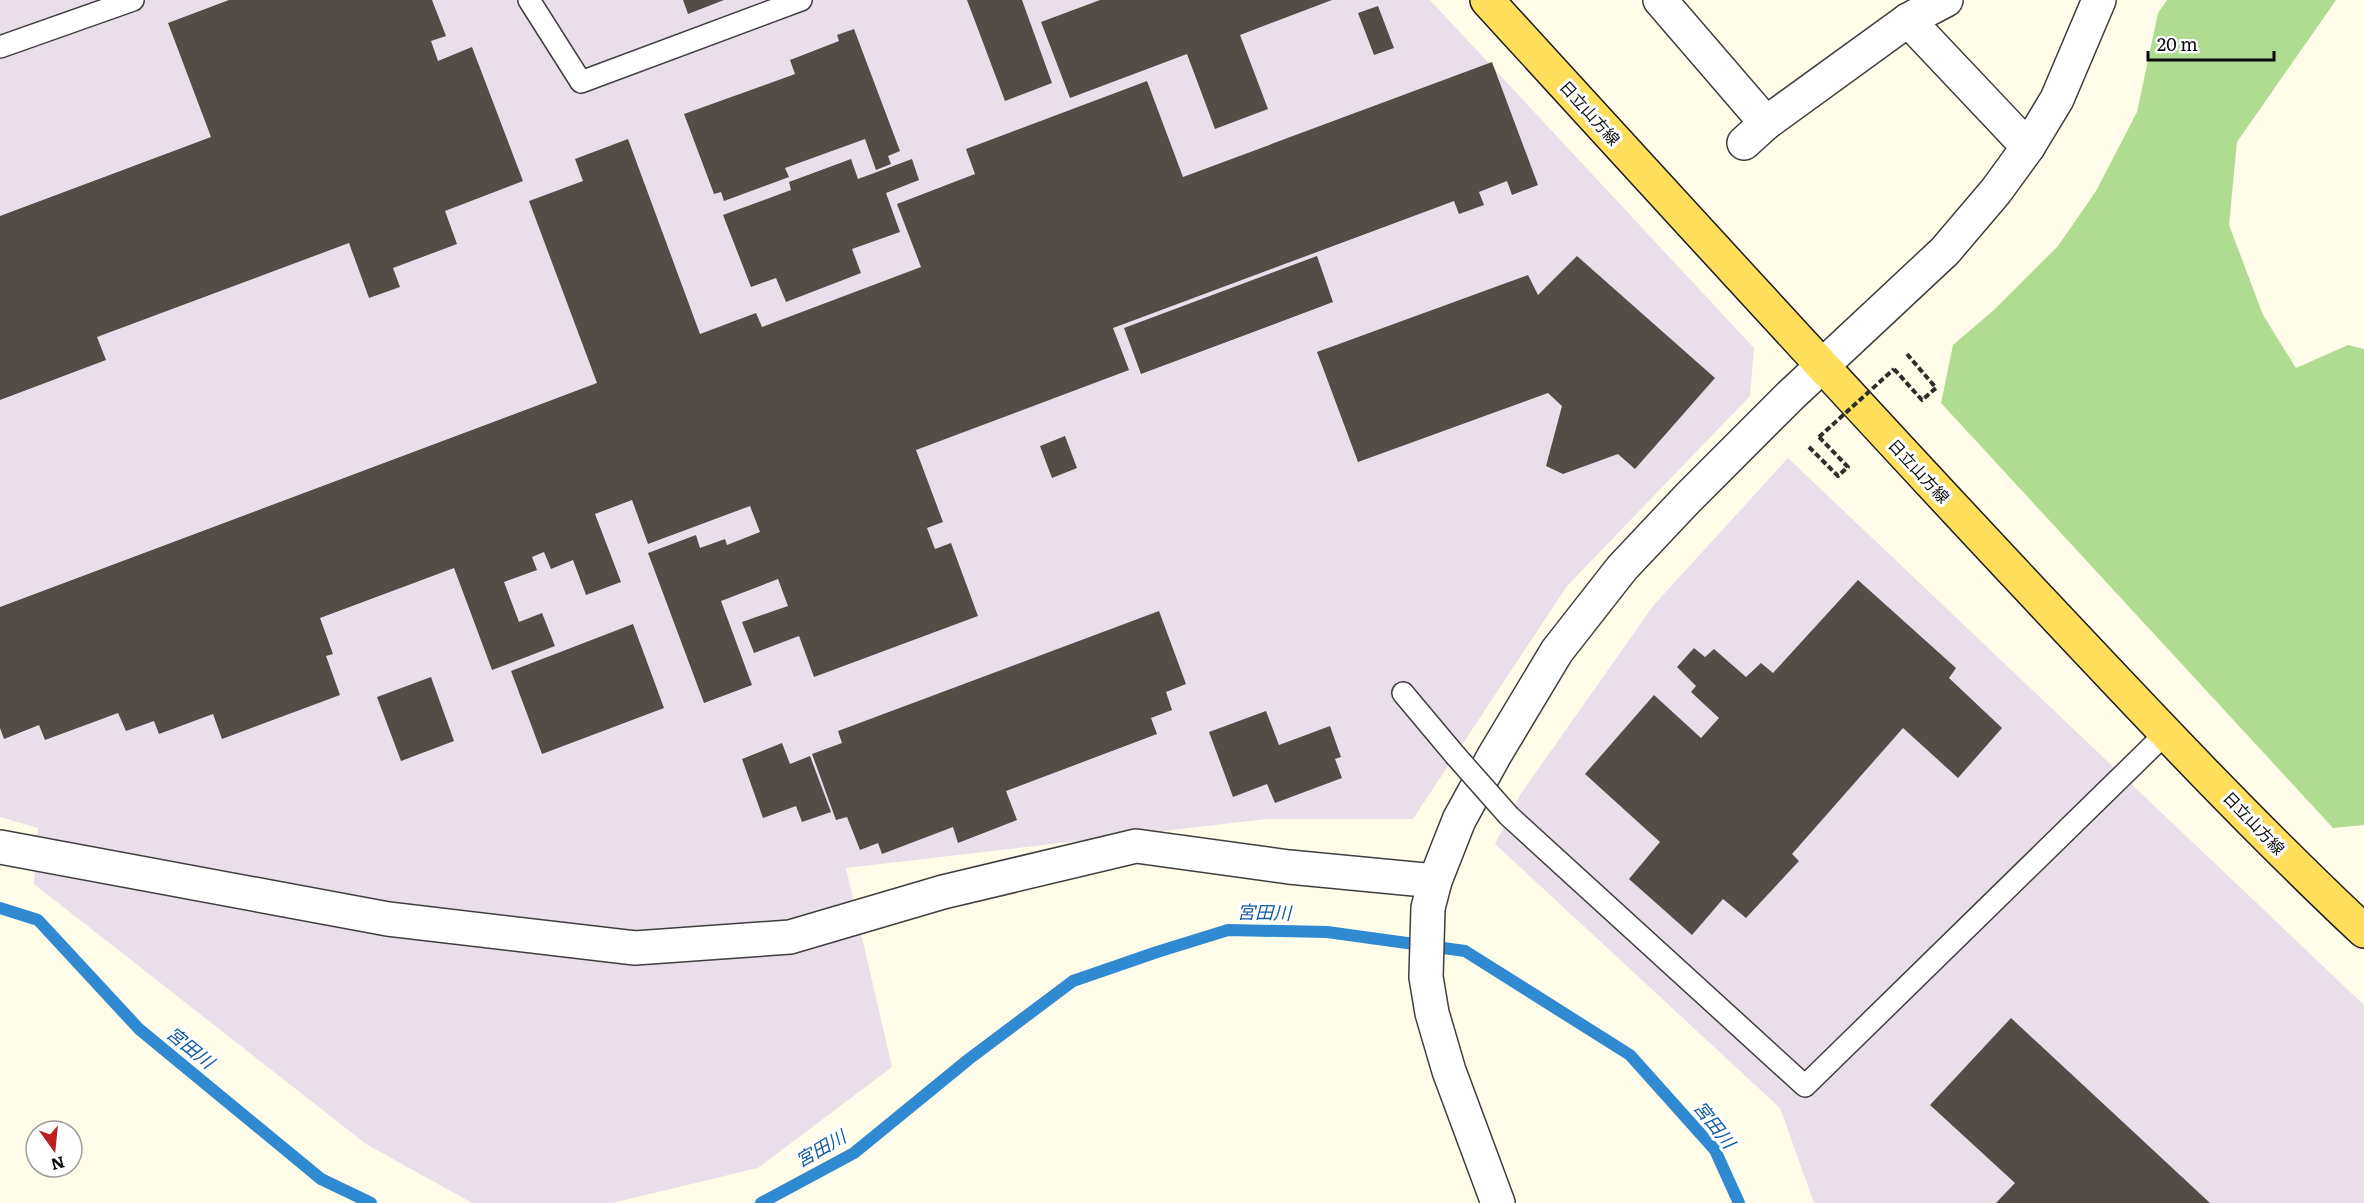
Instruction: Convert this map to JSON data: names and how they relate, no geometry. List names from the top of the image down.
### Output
{
  "streets": {
    "main road": ["日立山方線"]
  },
  "water": ["宮田川"],
  "scale_bar": "20 m",
  "north": "bottom"
}
